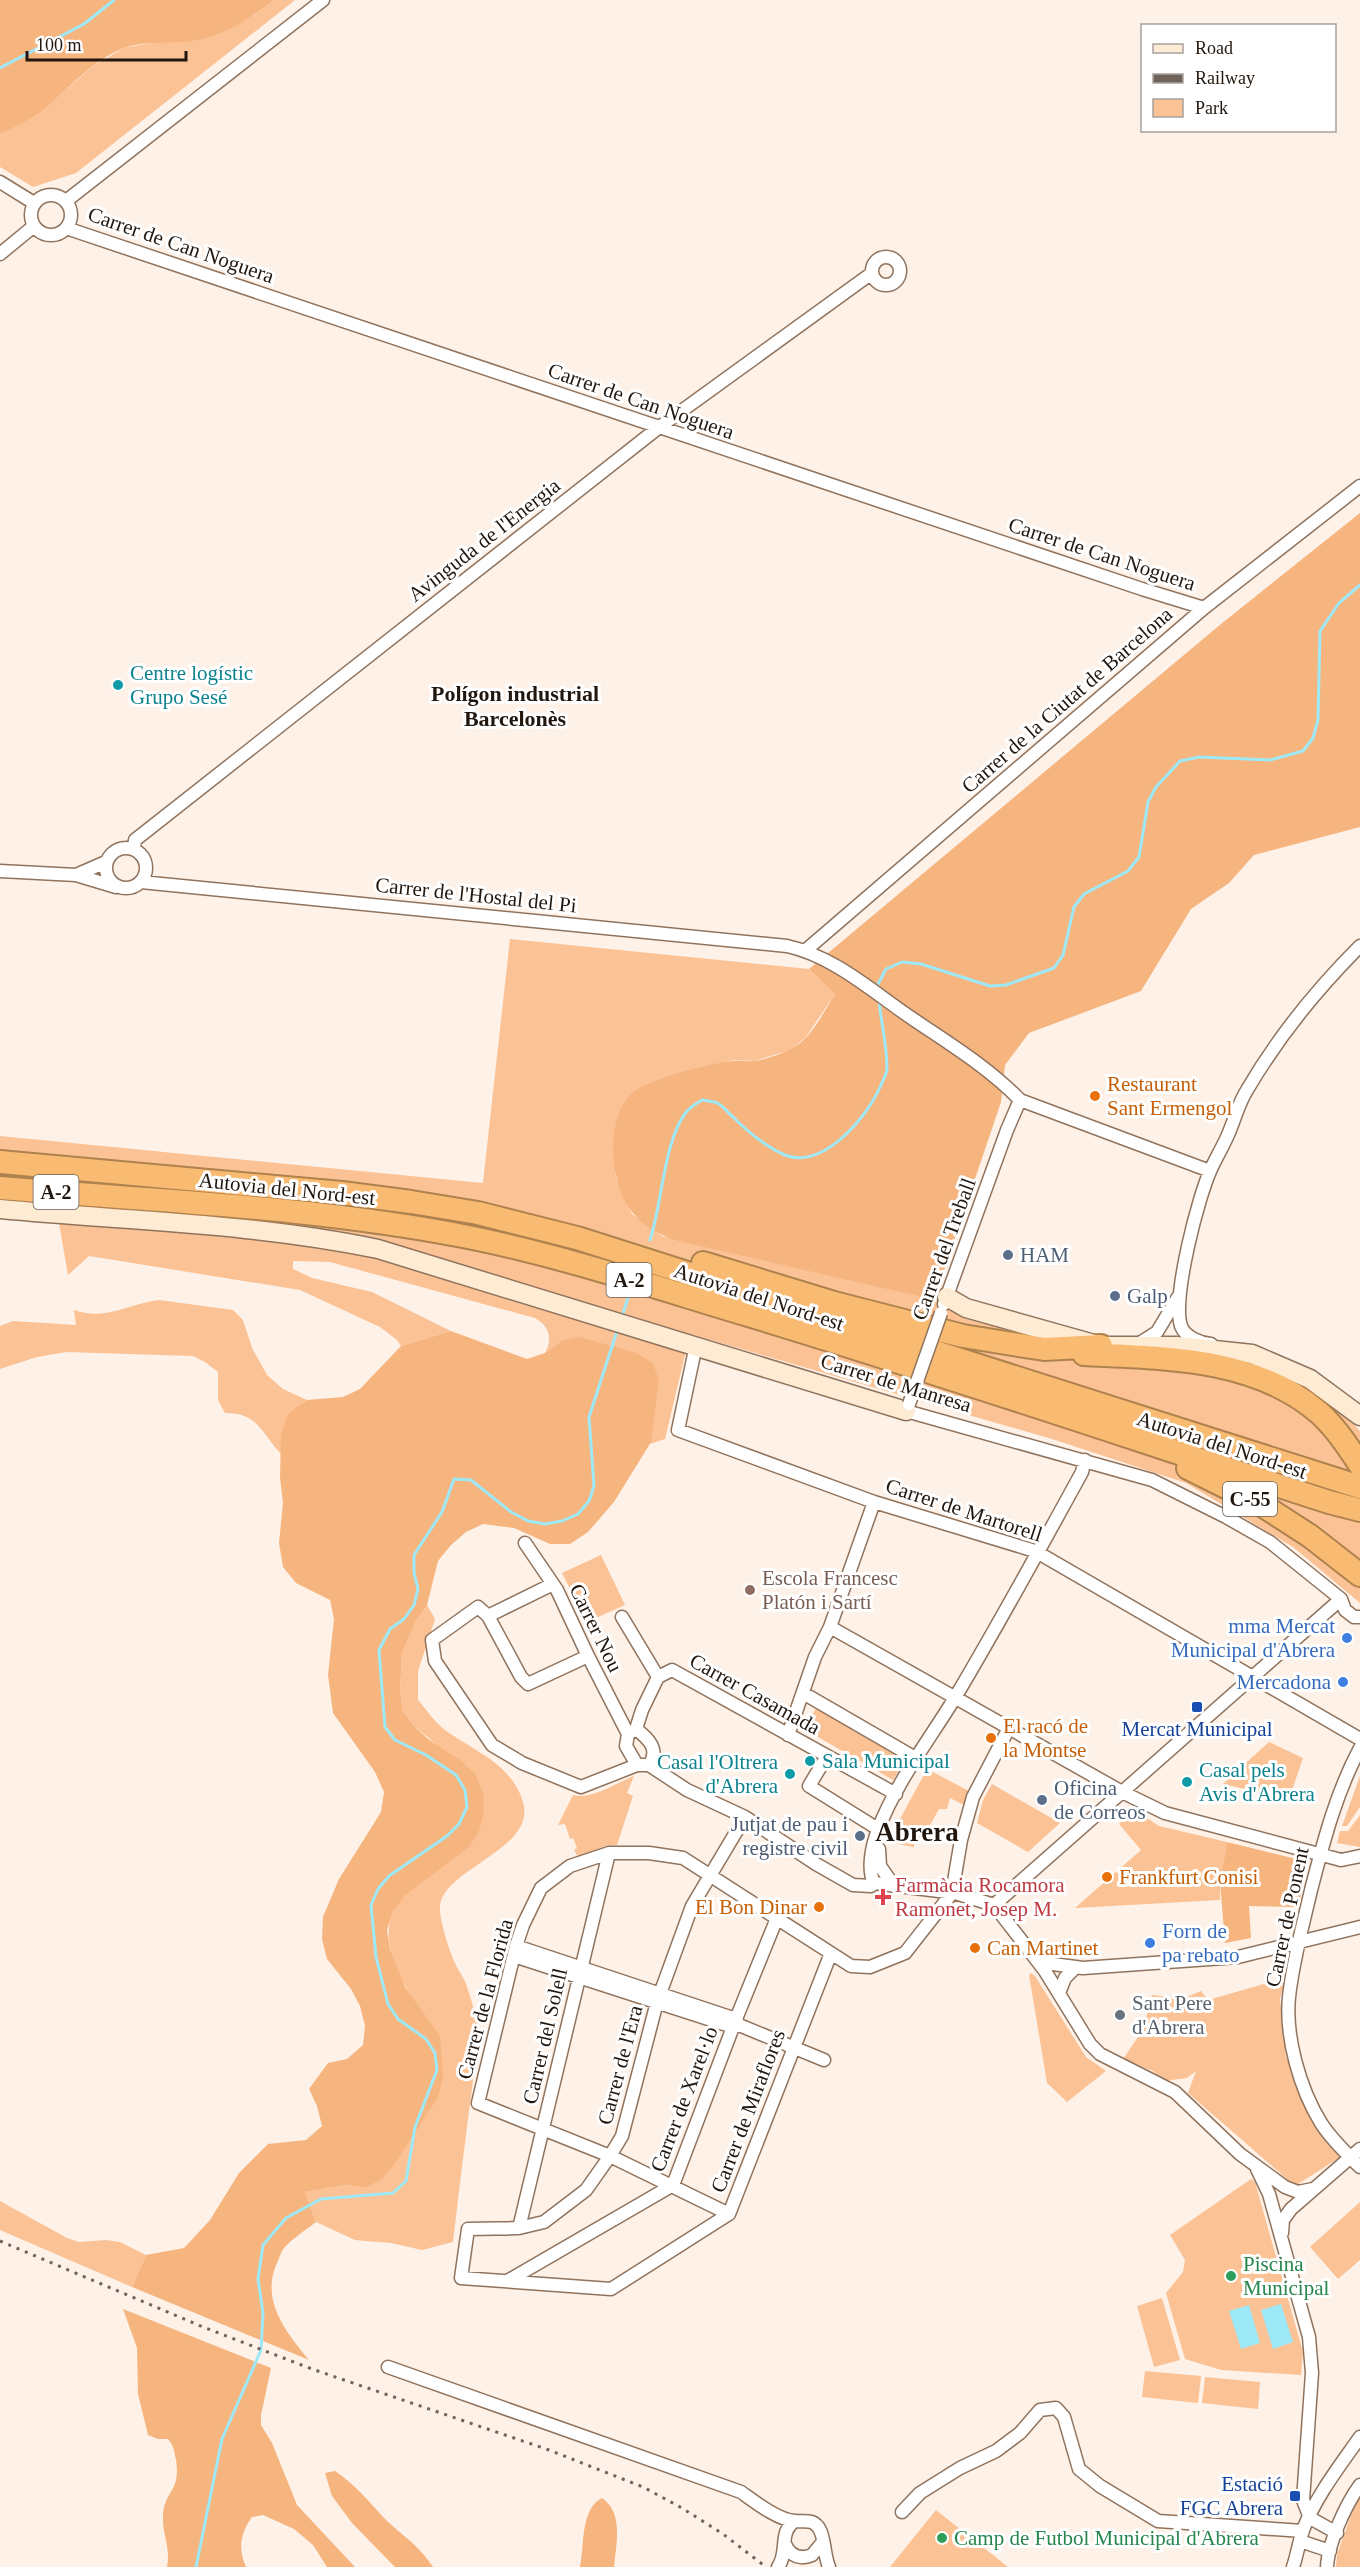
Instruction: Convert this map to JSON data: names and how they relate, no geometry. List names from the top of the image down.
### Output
{
  "streets": {
    "highway": ["Autovia del Nord-est", "A-2", "C-55"],
    "street": [
      "Carrer de Can Noguera",
      "Avinguda de l'Energia",
      "Carrer de la Ciutat de Barcelona",
      "Carrer de l'Hostal del Pi",
      "Carrer del Treball",
      "Carrer de Manresa",
      "Carrer de Martorell",
      "Carrer Nou",
      "Carrer Casamada",
      "Carrer de Ponent",
      "Carrer de la Florida",
      "Carrer del Solell",
      "Carrer de l'Era",
      "Carrer de Xarel·lo",
      "Carrer de Miraflores"
    ]
  },
  "crossings": [
    ["Carrer de Can Noguera", "Avinguda de l'Energia"],
    ["Carrer de Can Noguera", "Carrer de la Ciutat de Barcelona"],
    ["Avinguda de l'Energia", "Carrer de l'Hostal del Pi"],
    ["Carrer de la Ciutat de Barcelona", "Carrer de l'Hostal del Pi"],
    ["Autovia del Nord-est", "C-55"],
    ["Carrer del Treball", "Carrer de Manresa"],
    ["Carrer de Manresa", "Carrer de Martorell"],
    ["Carrer de la Florida", "Carrer del Solell"],
    ["Carrer de la Florida", "Carrer de l'Era"],
    ["Carrer de la Florida", "Carrer de Xarel·lo"],
    ["Carrer de la Florida", "Carrer de Miraflores"],
    ["Carrer del Solell", "Carrer de l'Era"],
    ["Carrer de l'Era", "Carrer de Miraflores"],
    ["Carrer de Xarel·lo", "Carrer de Miraflores"]
  ],
  "districts": ["Polígon industrial Barcelonès", "Abrera"],
  "places": {
    "other": [
      "Centre logístic Grupo Sesé",
      "Restaurant Sant Ermengol",
      "HAM",
      "Galp",
      "Escola Francesc Platón i Sartí",
      "mma Mercat Municipal d'Abrera",
      "Mercadona",
      "El racó de la Montse",
      "Sala Municipal",
      "Casal l'Oltrera d'Abrera",
      "Casal pels Avis d'Abrera",
      "Oficina de Correos",
      "Jutjat de pau i registre civil",
      "Frankfurt Conisi",
      "El Bon Dinar",
      "Forn de pa rebato",
      "Can Martinet",
      "Sant Pere d'Abrera",
      "Piscina Municipal",
      "Camp de Futbol Municipal d'Abrera"
    ],
    "transit": ["Mercat Municipal", "Estació FGC Abrera"],
    "health": ["Farmàcia Rocamora Ramonet, Josep M."]
  },
  "legend": ["Road", "Railway", "Park"],
  "scale_bar": "100 m"
}
